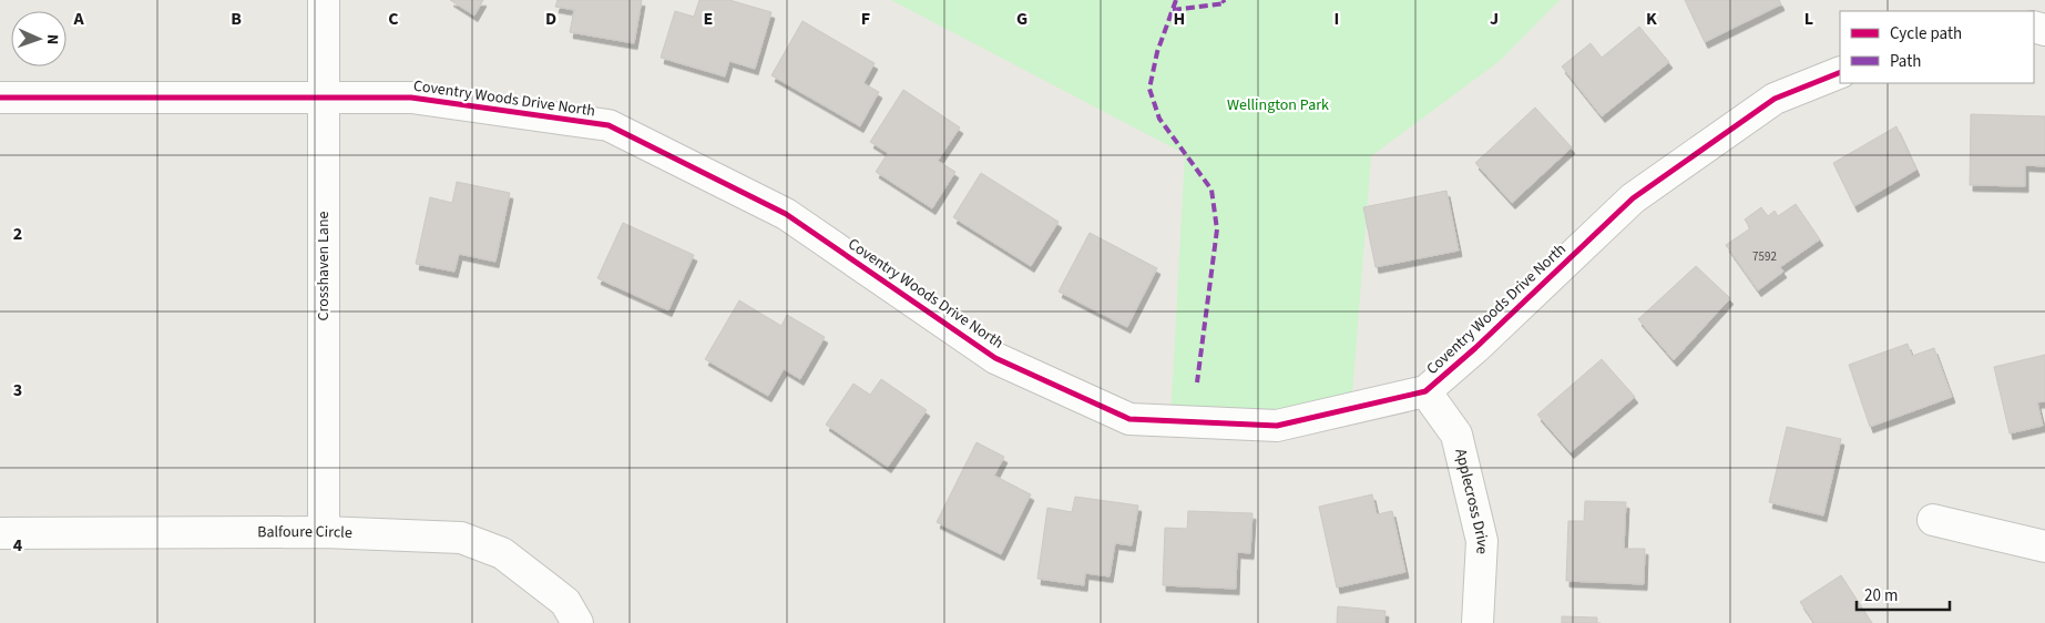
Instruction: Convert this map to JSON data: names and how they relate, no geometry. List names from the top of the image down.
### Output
{
  "streets": {
    "street": [
      "Coventry Woods Drive North",
      "Crosshaven Lane",
      "Applecross Drive",
      "Balfoure Circle"
    ]
  },
  "crossings": [
    ["Coventry Woods Drive North", "Crosshaven Lane"],
    ["Coventry Woods Drive North", "Applecross Drive"],
    ["Crosshaven Lane", "Balfoure Circle"]
  ],
  "parks": ["Wellington Park"],
  "house_numbers": ["7592"],
  "legend": ["Cycle path", "Path"],
  "scale_bar": "20 m",
  "north": "right",
  "grid": {
    "columns": [
      "A",
      "B",
      "C",
      "D",
      "E",
      "F",
      "G",
      "H",
      "I",
      "J",
      "K",
      "L"
    ],
    "rows": ["2", "3", "4"]
  }
}
